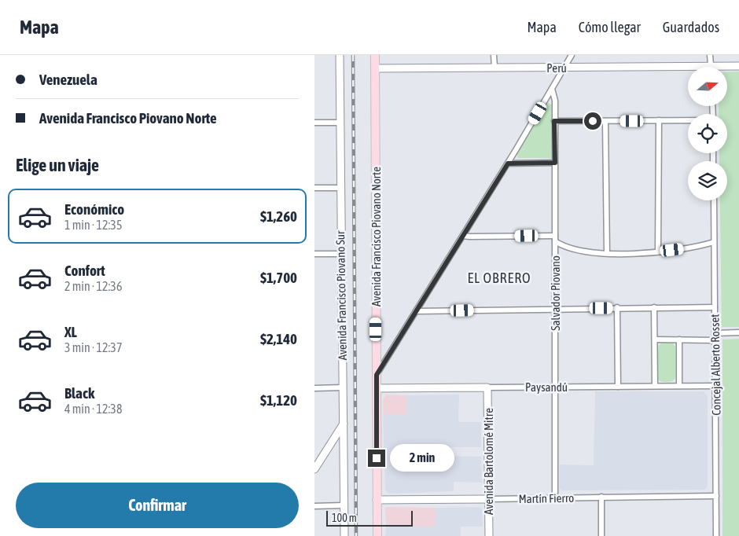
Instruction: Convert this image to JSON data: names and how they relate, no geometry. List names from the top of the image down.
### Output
{
  "streets": {
    "main road": ["Avenida Francisco Piovano Norte"],
    "street": [
      "Perú",
      "Salvador Piovano",
      "Avenida Francisco Piovano Sur",
      "Concejal Alberto Rosset",
      "Paysandú",
      "Avenida Bartolomé Mitre",
      "Martín Fierro"
    ]
  },
  "crossings": [
    ["Perú", "Avenida Francisco Piovano Norte"],
    ["Avenida Francisco Piovano Norte", "Paysandú"],
    ["Avenida Francisco Piovano Norte", "Martín Fierro"],
    ["Salvador Piovano", "Paysandú"],
    ["Salvador Piovano", "Martín Fierro"],
    ["Concejal Alberto Rosset", "Paysandú"],
    ["Concejal Alberto Rosset", "Martín Fierro"],
    ["Paysandú", "Avenida Bartolomé Mitre"],
    ["Avenida Bartolomé Mitre", "Martín Fierro"]
  ],
  "districts": ["EL OBRERO"],
  "scale_bar": "100 m",
  "north": "right",
  "page": {
    "header": "Mapa",
    "nav": ["Mapa", "Cómo llegar", "Guardados"],
    "banner": ["Venezuela", "Avenida Francisco Piovano Norte"],
    "heading": "Elige un viaje",
    "list": [
      {
        "name": "Económico",
        "note": "1 min · 12:35",
        "value": "$1,260"
      },
      {
        "name": "Confort",
        "note": "2 min · 12:36",
        "value": "$1,700"
      },
      {
        "name": "XL",
        "note": "3 min · 12:37",
        "value": "$2,140"
      },
      {
        "name": "Black",
        "note": "4 min · 12:38",
        "value": "$1,120"
      }
    ],
    "bubble": "2 min",
    "buttons": "Confirmar",
    "scale": "100 m"
  }
}
